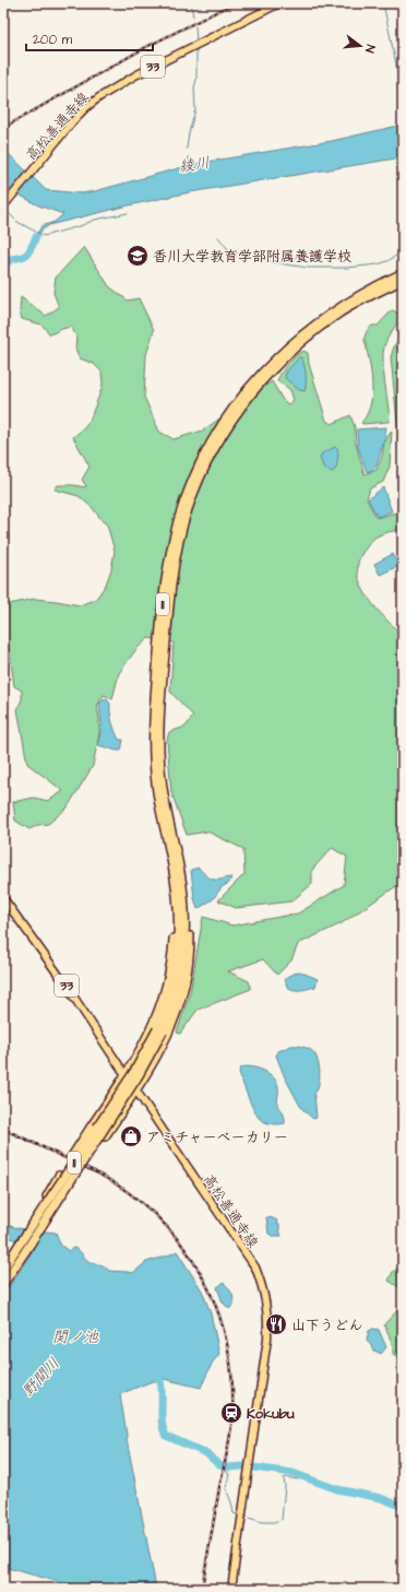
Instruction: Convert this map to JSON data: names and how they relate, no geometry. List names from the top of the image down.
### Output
{
  "streets": {
    "highway": ["11"],
    "main road": ["33", "高松善通寺線"]
  },
  "crossings": [
    ["高松善通寺線", "11"]
  ],
  "water": ["綾川", "関ノ池", "野間川"],
  "places": {
    "school or university": ["香川大学教育学部附属養護学校"],
    "shop": ["アミチャーベーカリー"],
    "restaurant": ["山下うどん"],
    "station": ["Kokubu"]
  },
  "scale_bar": "200 m",
  "north": "right"
}
